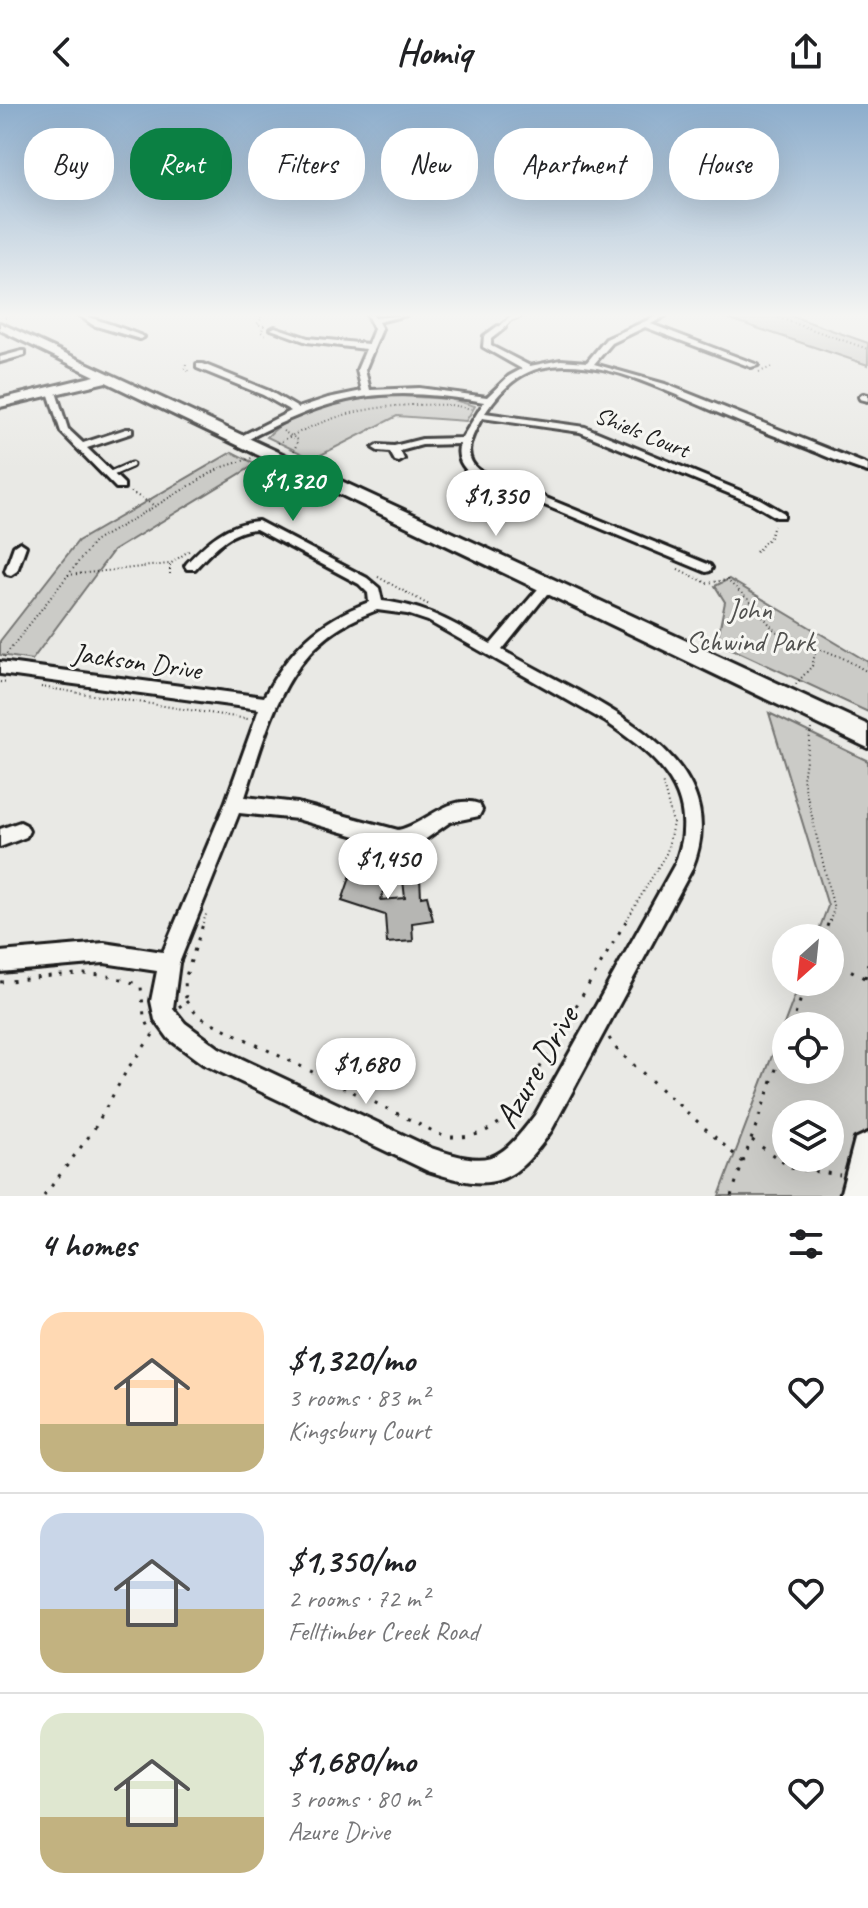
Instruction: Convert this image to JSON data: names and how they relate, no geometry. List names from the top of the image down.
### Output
{
  "streets": {
    "street": ["Shiels Court", "Jackson Drive", "Azure Drive"]
  },
  "parks": ["John Schwind Park"],
  "north": "bottom left",
  "page": {
    "header": "Homiq",
    "chip": [
      "Buy",
      "Rent",
      "Filters",
      "New",
      "Apartment",
      "House"
    ],
    "price": [
      "$1,320",
      "$1,350",
      "$1,450",
      "$1,680"
    ],
    "heading": "4 homes",
    "list": [
      {
        "name": "$1,320/mo",
        "note": "3 rooms · 83 m² · Kingsbury Court"
      },
      {
        "name": "$1,350/mo",
        "note": "2 rooms · 72 m² · Felltimber Creek Road"
      },
      {
        "name": "$1,680/mo",
        "note": "3 rooms · 80 m² · Azure Drive"
      }
    ]
  }
}
